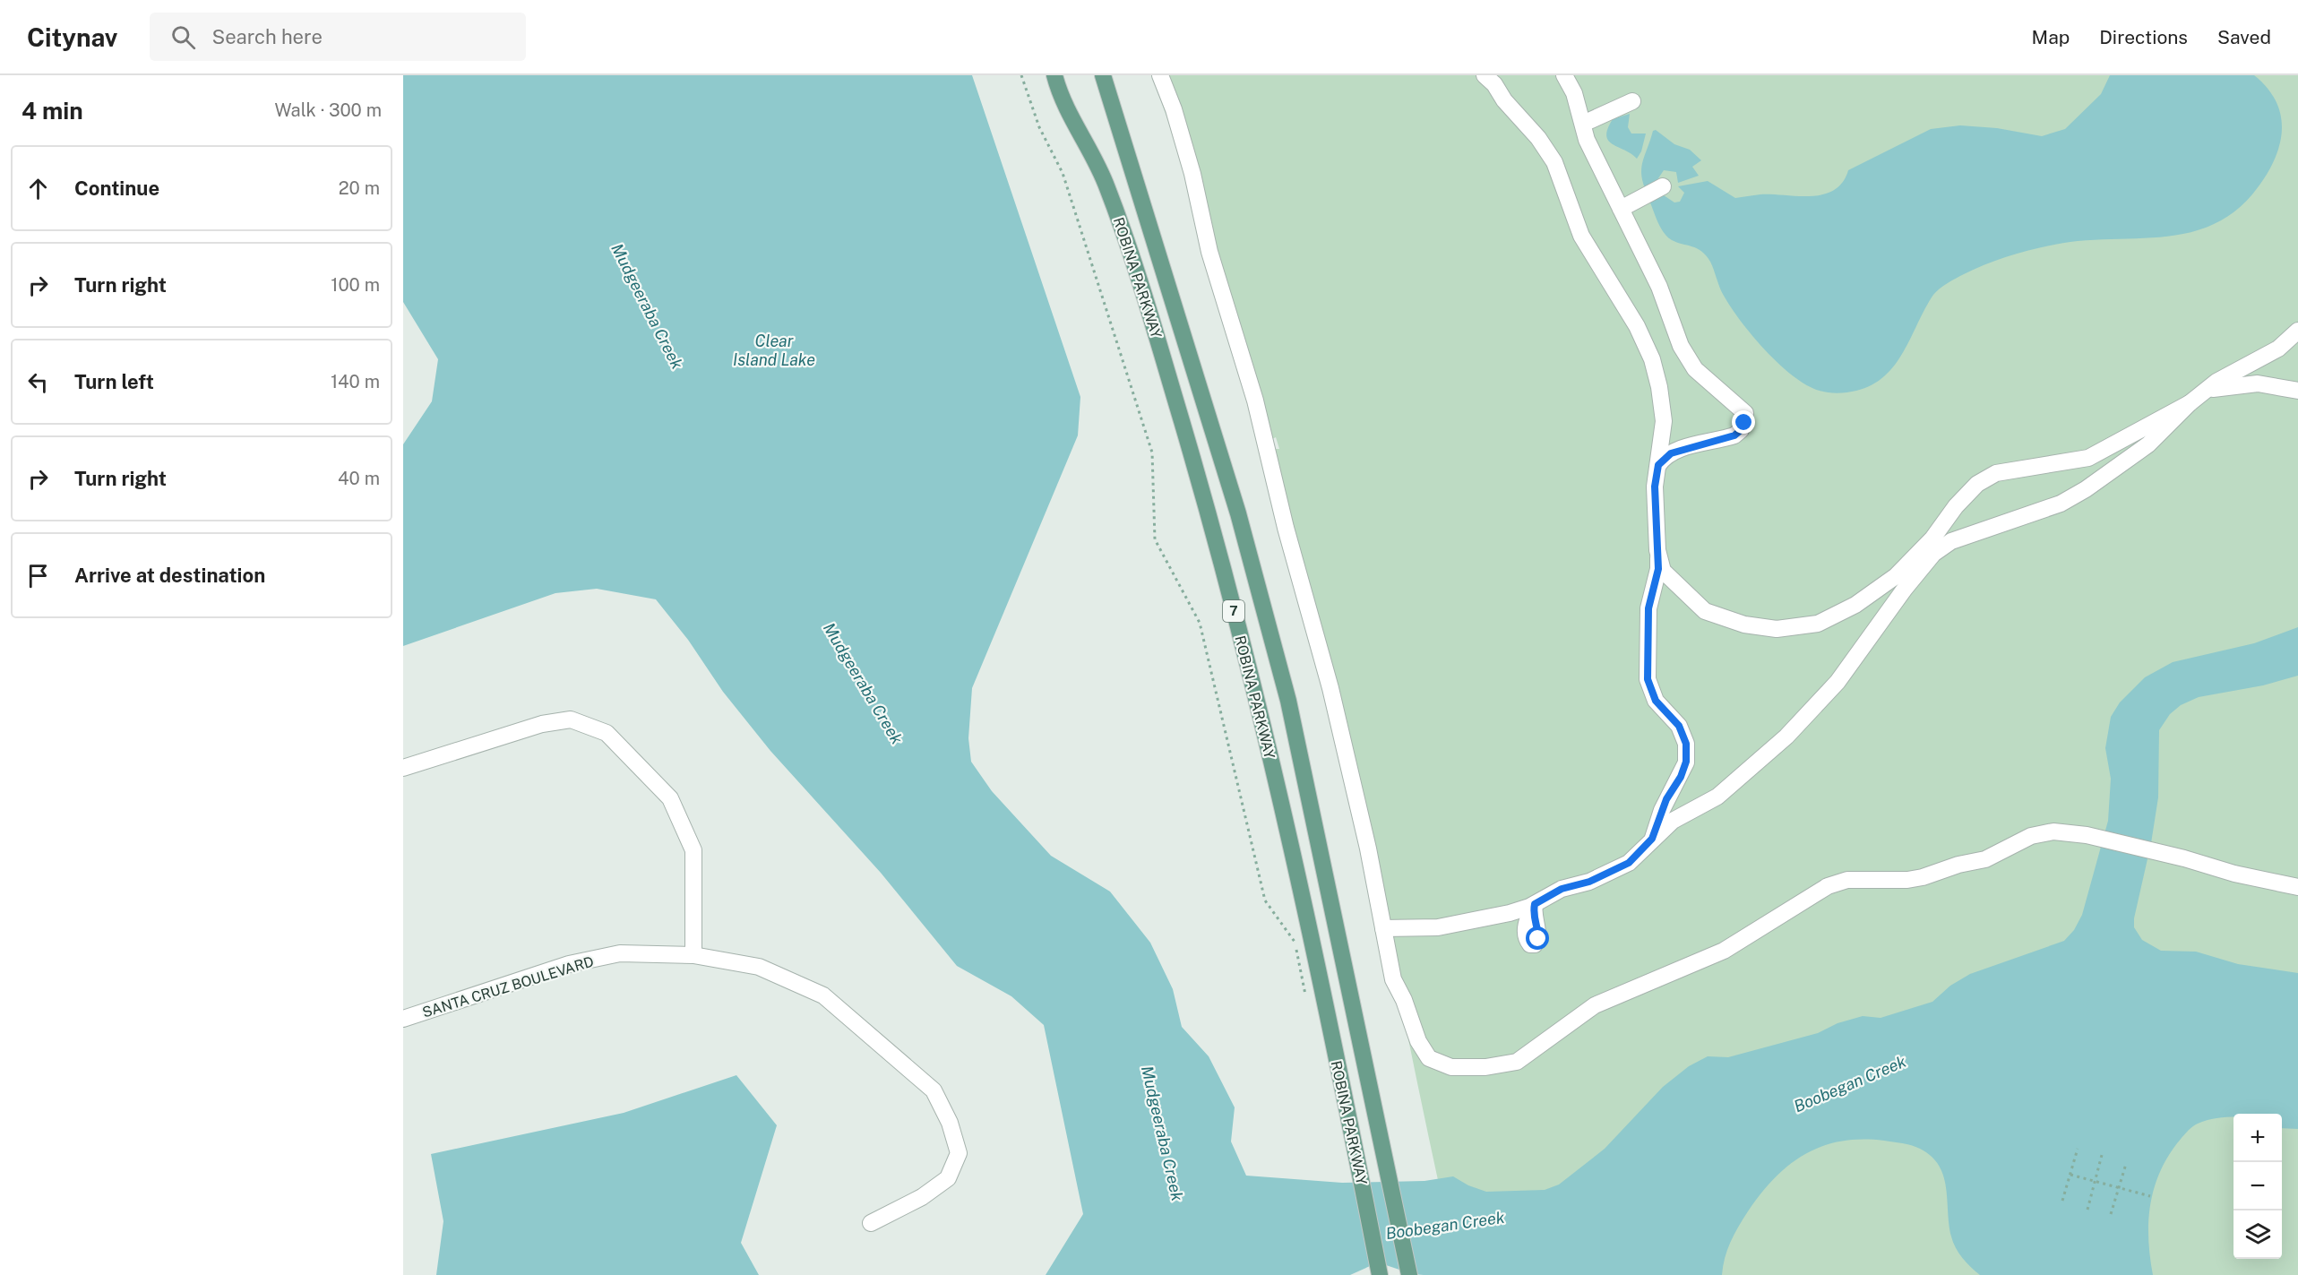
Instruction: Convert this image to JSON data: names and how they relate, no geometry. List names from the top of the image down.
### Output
{
  "streets": {
    "main road": ["ROBINA PARKWAY", "7"],
    "street": ["SANTA CRUZ BOULEVARD"]
  },
  "water": ["Mudgeeraba Creek", "Clear Island Lake", "Boobegan Creek"],
  "page": {
    "header": "Citynav",
    "search": "Search here",
    "nav": ["Map", "Directions", "Saved"],
    "heading": ["4 min", "Walk · 300 m"],
    "list": [
      ["Continue", "20 m"],
      ["Turn right", "100 m"],
      ["Turn left", "140 m"],
      ["Turn right", "40 m"],
      "Arrive at destination"
    ],
    "map_buttons": ["+", "−"]
  }
}
